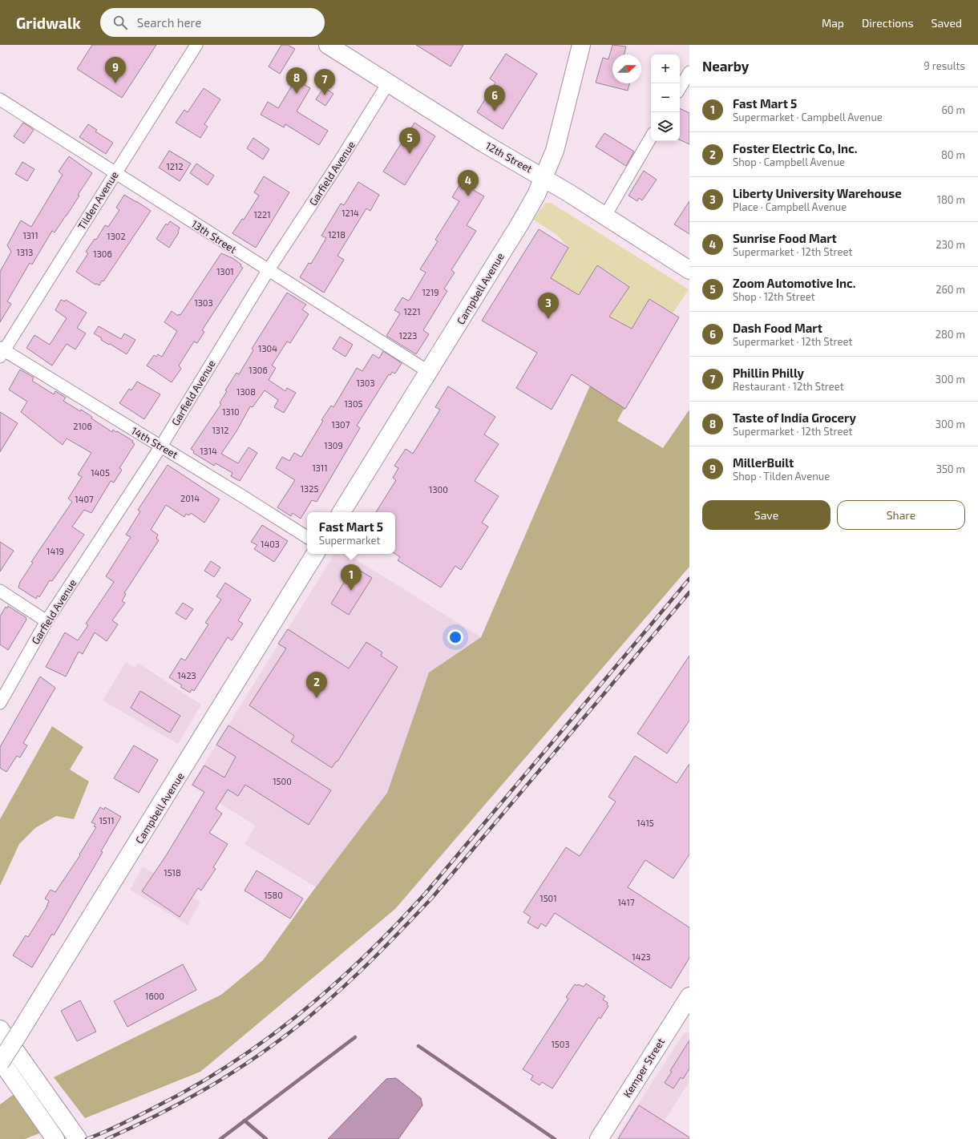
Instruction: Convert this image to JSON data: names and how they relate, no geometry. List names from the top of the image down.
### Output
{
  "streets": {
    "main road": ["12th Street", "Campbell Avenue", "Kemper Street"],
    "street": [
      "Garfield Avenue",
      "Tilden Avenue",
      "13th Street",
      "14th Street"
    ]
  },
  "crossings": [
    ["12th Street", "Garfield Avenue"],
    ["12th Street", "Campbell Avenue"],
    ["Garfield Avenue", "13th Street"],
    ["Garfield Avenue", "14th Street"],
    ["Tilden Avenue", "13th Street"],
    ["Tilden Avenue", "14th Street"],
    ["13th Street", "Campbell Avenue"]
  ],
  "house_numbers": [
    "1212",
    "1214",
    "1221",
    "1218",
    "1311",
    "1302",
    "1313",
    "1306",
    "1301",
    "1219",
    "1303",
    "1221",
    "1223",
    "1304",
    "1306",
    "1303",
    "1308",
    "1305",
    "1310",
    "1307",
    "2106",
    "1312",
    "1309",
    "1314",
    "1311",
    "1405",
    "1325",
    "1300",
    "2014",
    "1407",
    "1403",
    "1419",
    "1423",
    "1500",
    "1511",
    "1415",
    "1518",
    "1580",
    "1501",
    "1417",
    "1423",
    "1600",
    "1503"
  ],
  "north": "right",
  "page": {
    "header": "Gridwalk",
    "search": "Search here",
    "nav": ["Map", "Directions", "Saved"],
    "heading": ["Nearby", "9 results"],
    "map_buttons": ["+", "−"],
    "pins": [
      "9",
      "8",
      "7",
      "6",
      "5",
      "4",
      "3",
      "1",
      "2"
    ],
    "list": [
      {
        "mark": "1",
        "name": "Fast Mart 5",
        "note": "Supermarket · Campbell Avenue",
        "value": "60 m"
      },
      {
        "mark": "2",
        "name": "Foster Electric Co, Inc.",
        "note": "Shop · Campbell Avenue",
        "value": "80 m"
      },
      {
        "mark": "3",
        "name": "Liberty University Warehouse",
        "note": "Place · Campbell Avenue",
        "value": "180 m"
      },
      {
        "mark": "4",
        "name": "Sunrise Food Mart",
        "note": "Supermarket · 12th Street",
        "value": "230 m"
      },
      {
        "mark": "5",
        "name": "Zoom Automotive Inc.",
        "note": "Shop · 12th Street",
        "value": "260 m"
      },
      {
        "mark": "6",
        "name": "Dash Food Mart",
        "note": "Supermarket · 12th Street",
        "value": "280 m"
      },
      {
        "mark": "7",
        "name": "Phillin Philly",
        "note": "Restaurant · 12th Street",
        "value": "300 m"
      },
      {
        "mark": "8",
        "name": "Taste of India Grocery",
        "note": "Supermarket · 12th Street",
        "value": "300 m"
      },
      {
        "mark": "9",
        "name": "MillerBuilt",
        "note": "Shop · Tilden Avenue",
        "value": "350 m"
      }
    ],
    "buttons": ["Save", "Share"],
    "popup": ["Fast Mart 5", "Supermarket"]
  }
}
